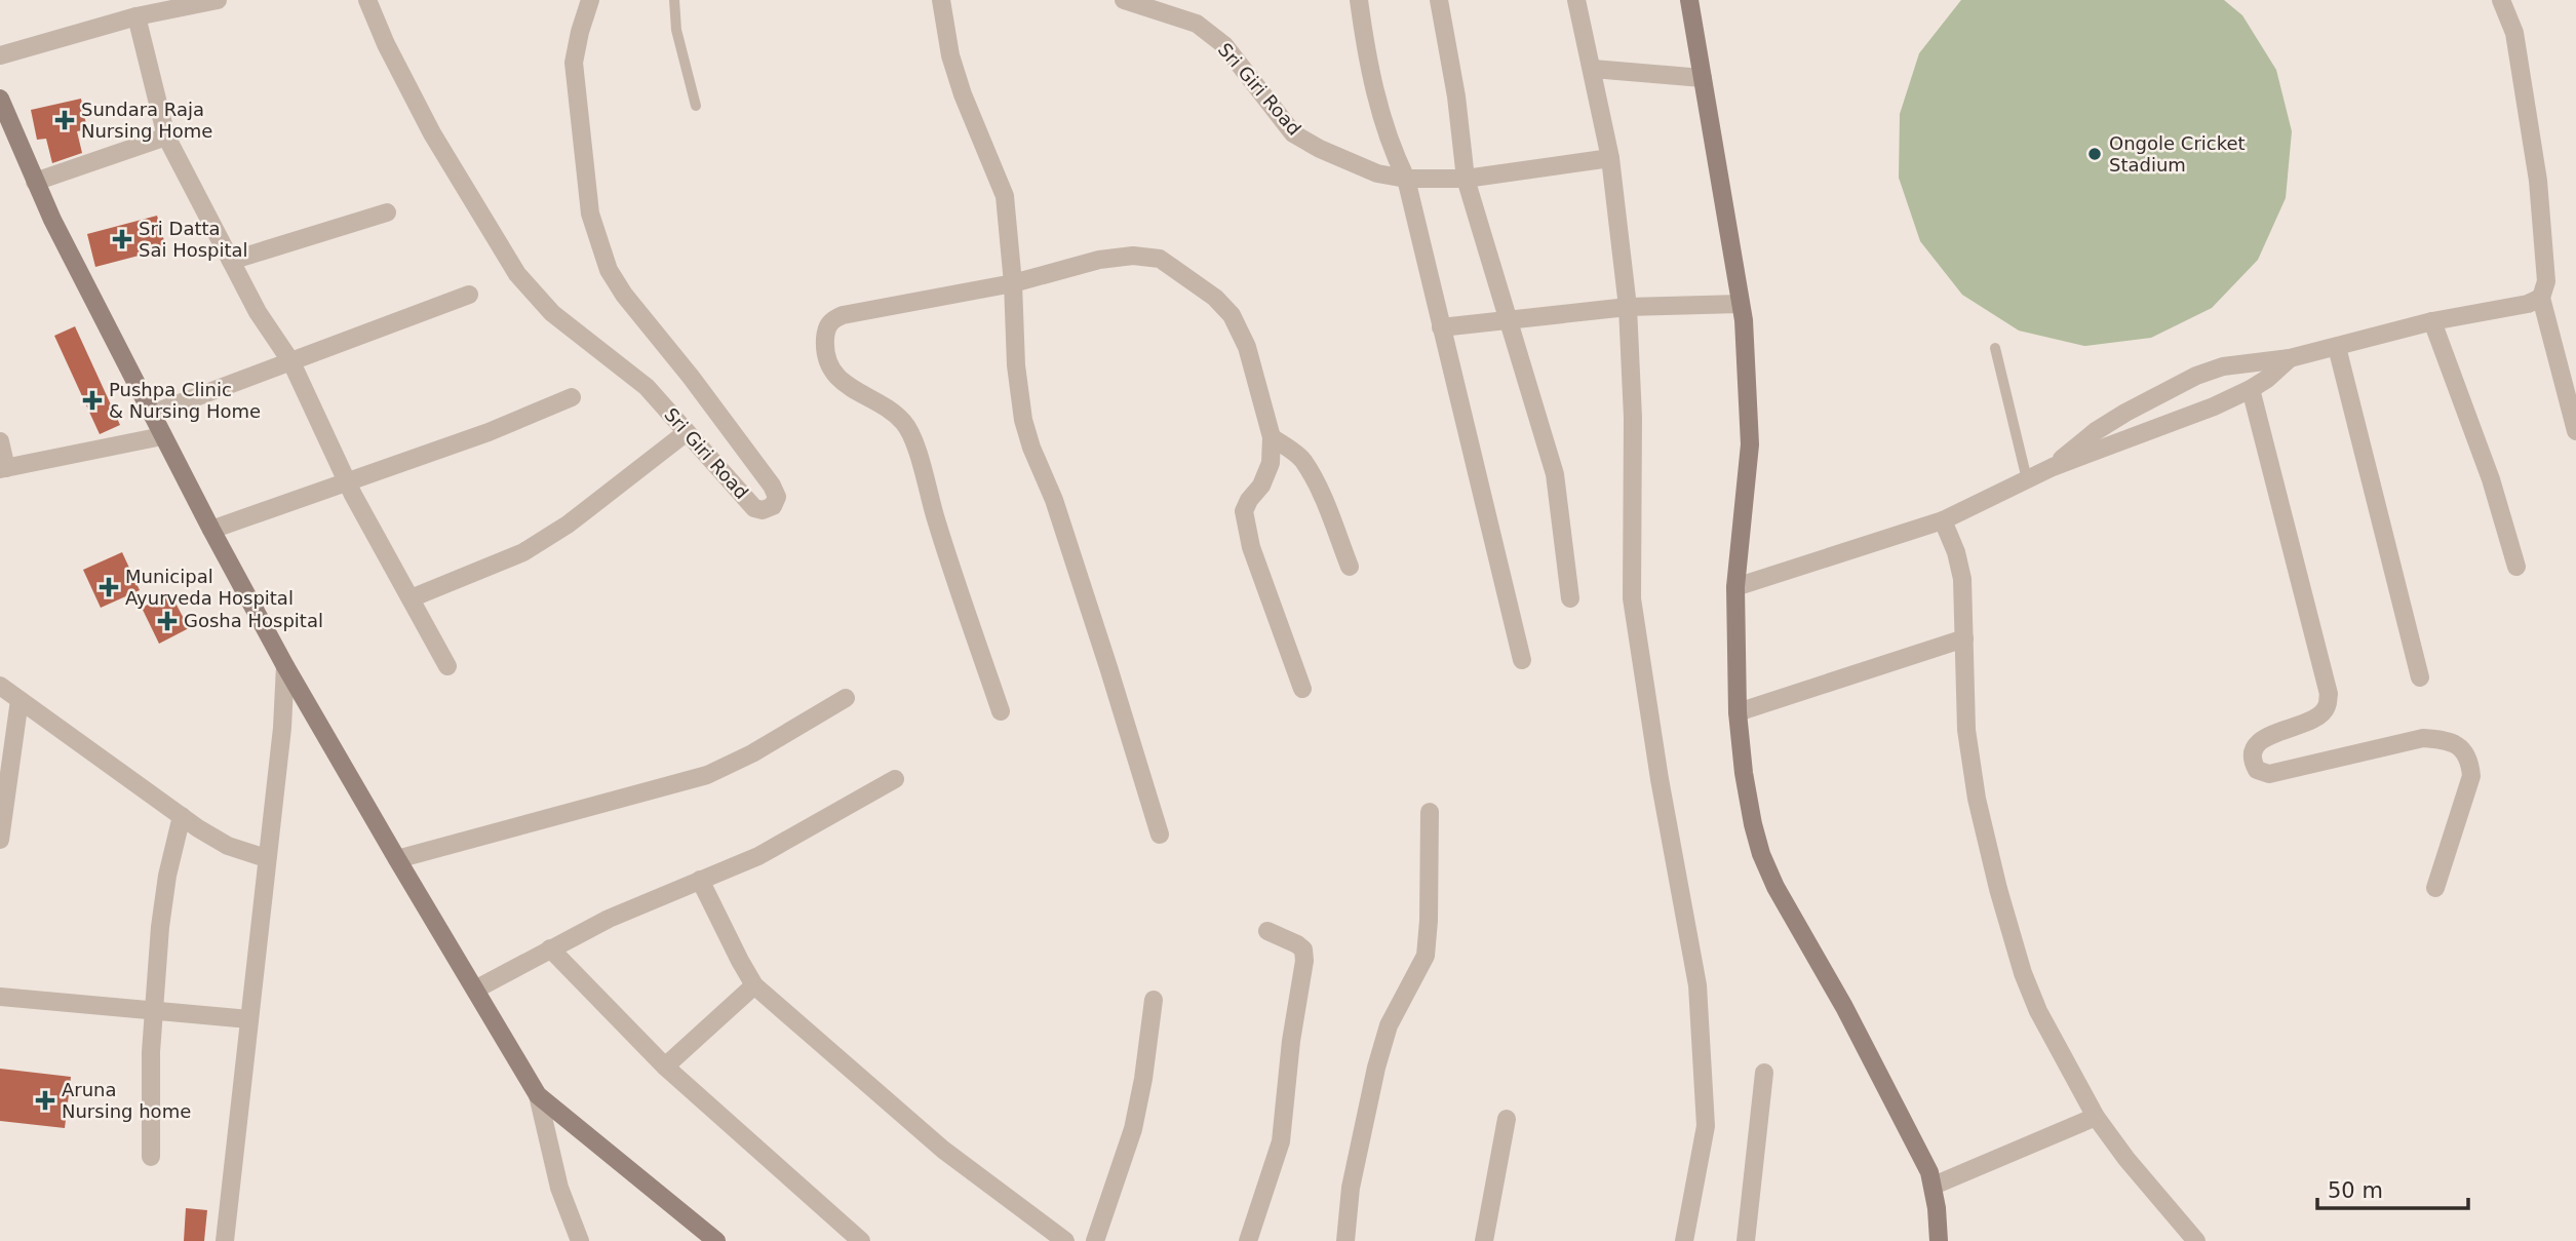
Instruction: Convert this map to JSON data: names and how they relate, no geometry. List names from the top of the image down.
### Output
{
  "streets": {
    "street": ["Sri Giri Road"]
  },
  "places": {
    "health": [
      "Sundara Raja Nursing Home",
      "Sri Datta Sai Hospital",
      "Pushpa Clinic & Nursing Home",
      "Municipal Ayurveda Hospital",
      "Gosha Hospital",
      "Aruna Nursing home"
    ],
    "other": ["Ongole Cricket Stadium"]
  },
  "scale_bar": "50 m"
}
